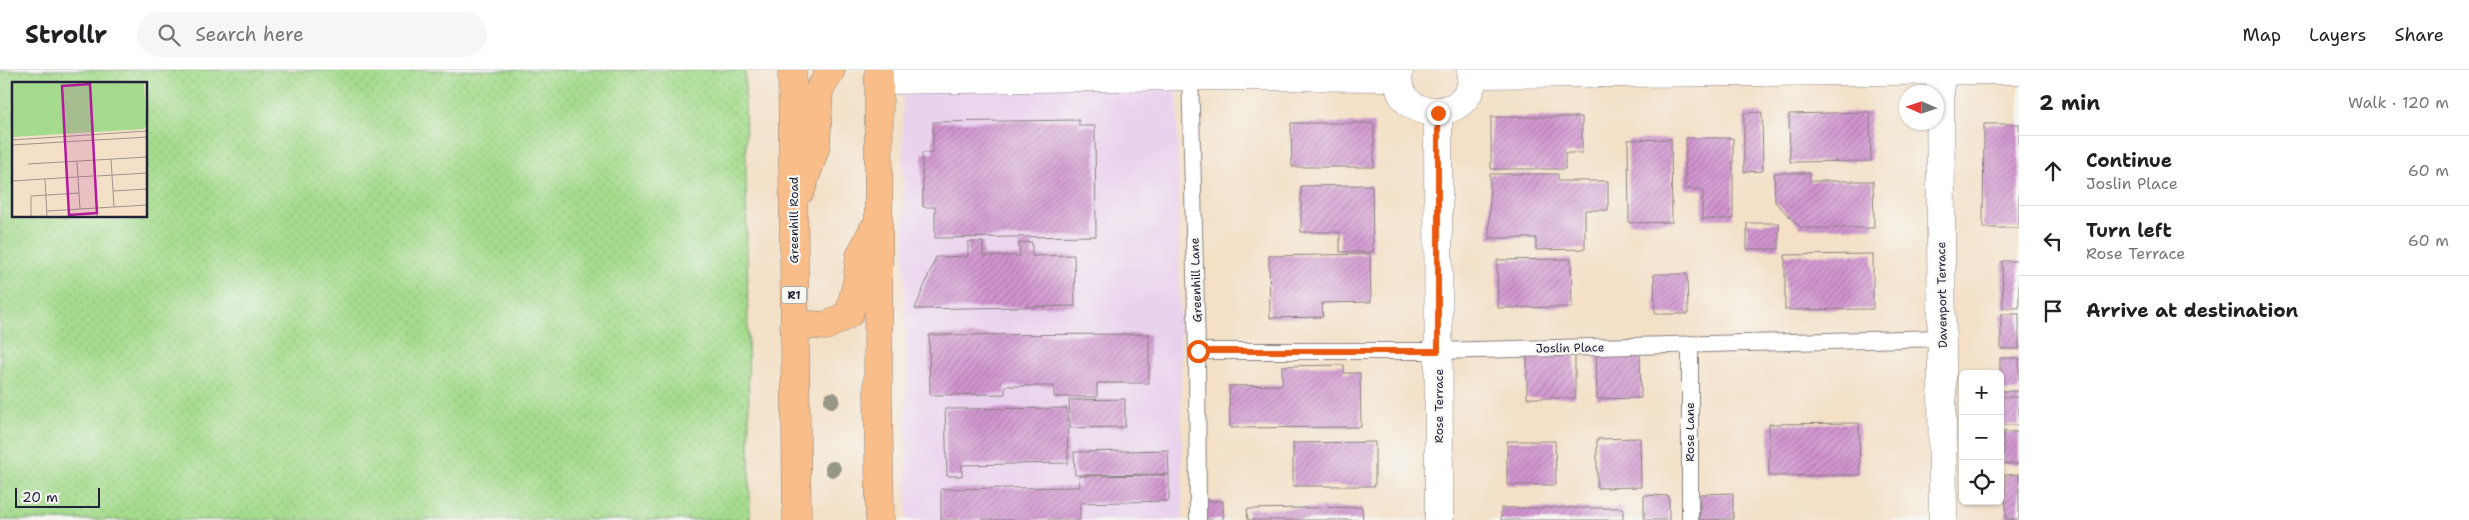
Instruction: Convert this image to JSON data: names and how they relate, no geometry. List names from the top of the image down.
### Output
{
  "streets": {
    "highway": ["Greenhill Road", "R1"],
    "street": ["Davenport Terrace", "Rose Terrace"],
    "lane": ["Greenhill Lane", "Joslin Place", "Rose Lane"]
  },
  "crossings": [
    ["Greenhill Lane", "Joslin Place"],
    ["Davenport Terrace", "Joslin Place"],
    ["Joslin Place", "Rose Terrace"],
    ["Joslin Place", "Rose Lane"]
  ],
  "scale_bar": "20 m",
  "north": "left",
  "page": {
    "header": "Strollr",
    "search": "Search here",
    "nav": ["Map", "Layers", "Share"],
    "heading": ["2 min", "Walk · 120 m"],
    "list": [
      ["Continue", "Joslin Place", "60 m"],
      ["Turn left", "Rose Terrace", "60 m"],
      "Arrive at destination"
    ],
    "map_buttons": ["+", "−"],
    "scale": "20 m"
  }
}
